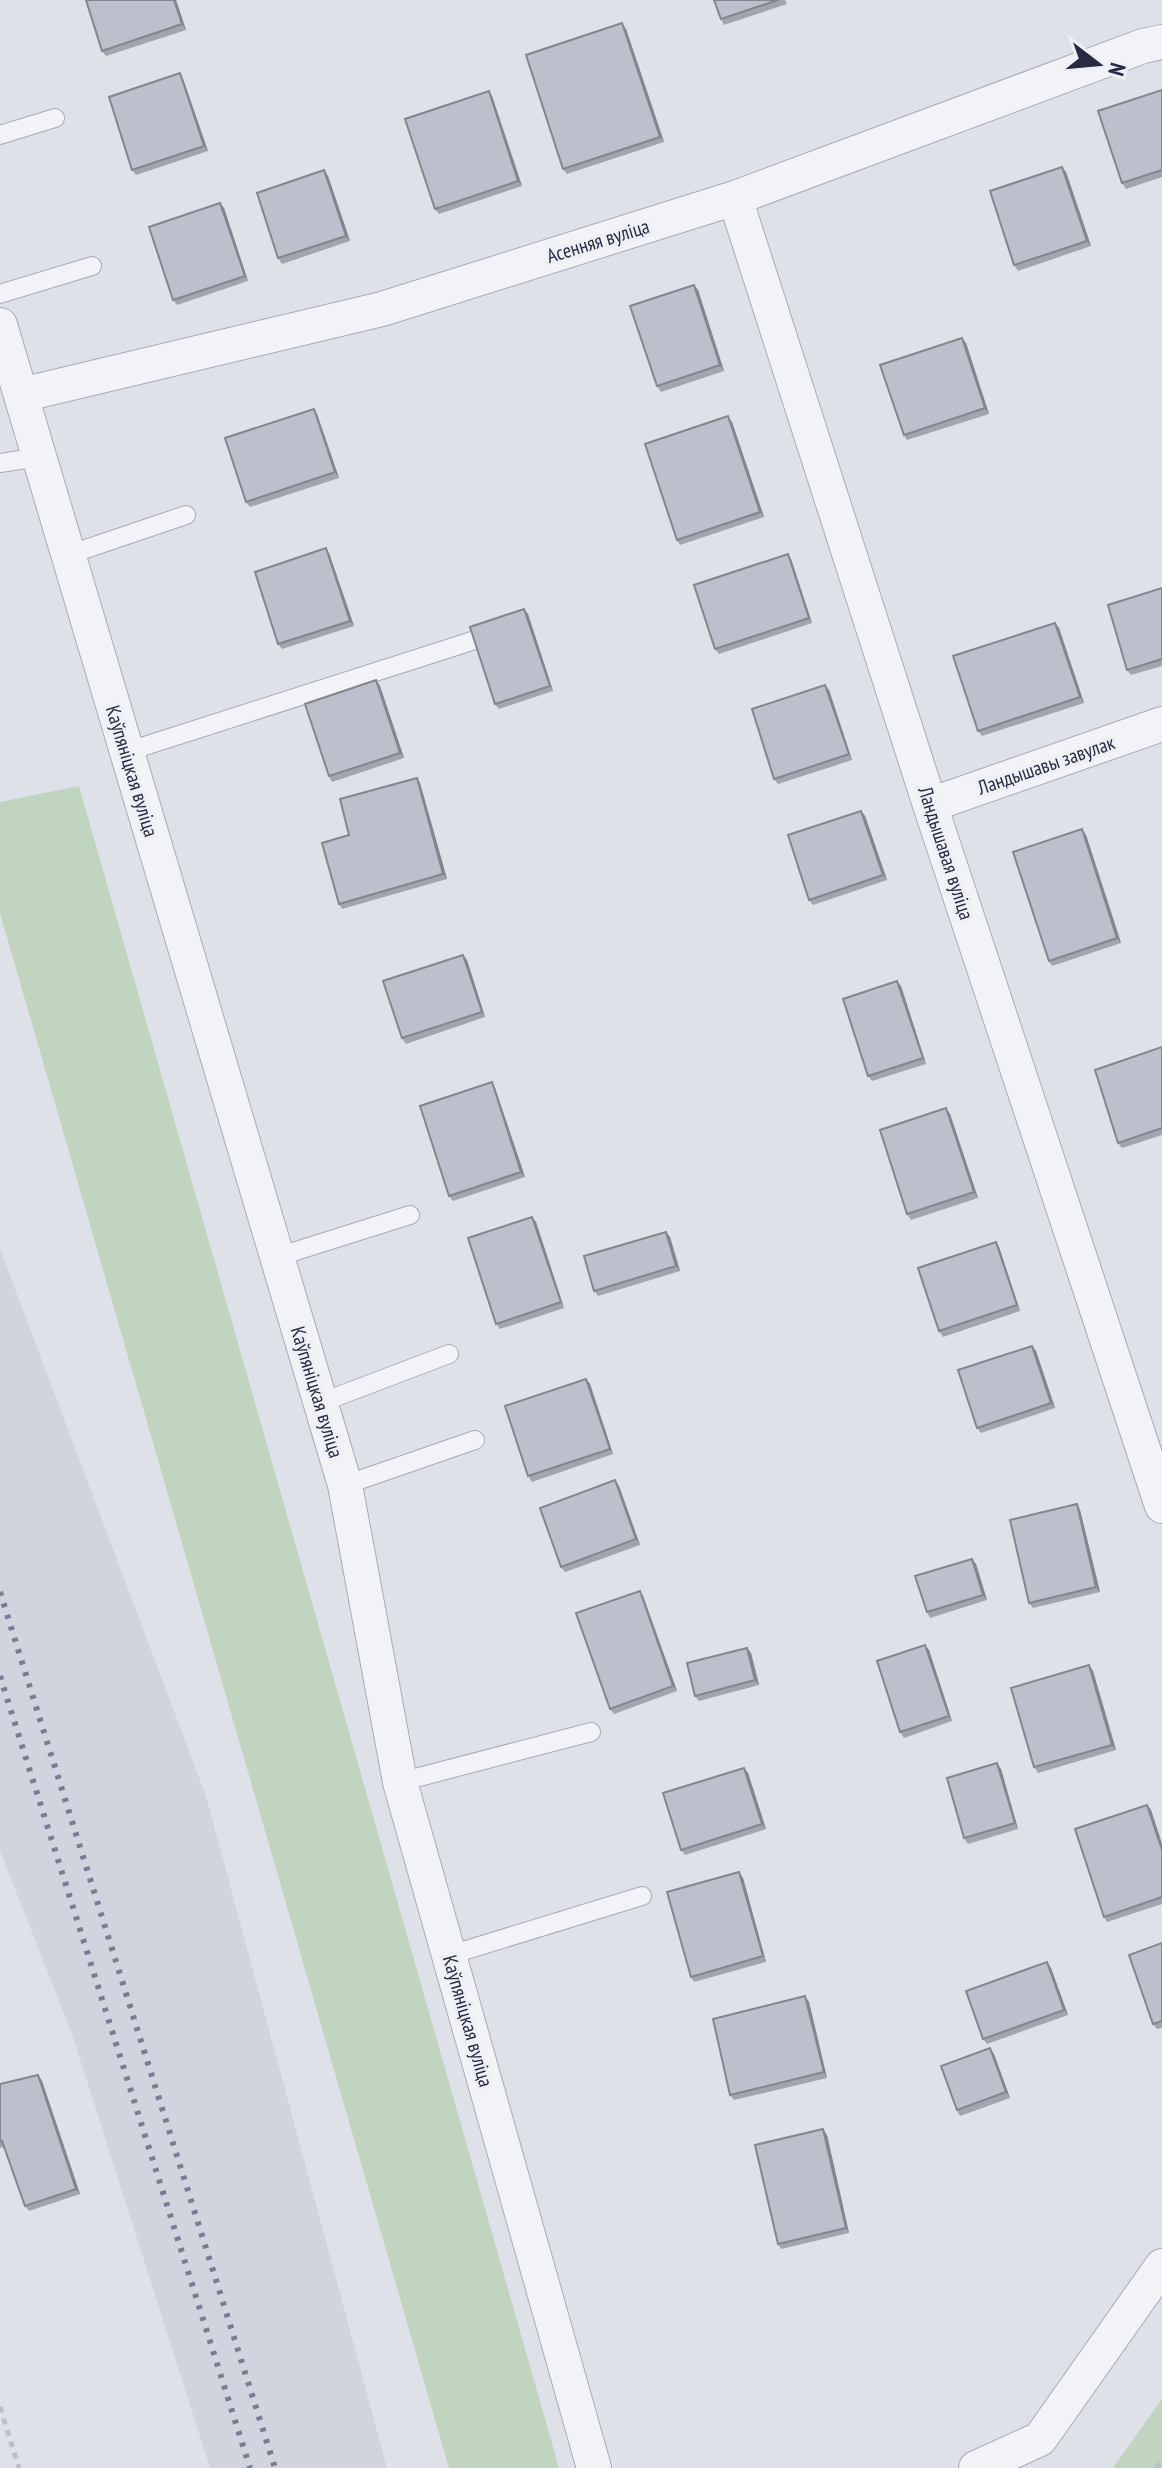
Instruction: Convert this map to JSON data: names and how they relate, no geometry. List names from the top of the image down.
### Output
{
  "streets": {
    "street": [
      "Асенняя вуліца",
      "Ландышавы завулак",
      "Каўпяніцкая вуліца",
      "Ландышавая вуліца"
    ]
  },
  "crossings": [
    ["Асенняя вуліца", "Каўпяніцкая вуліца"],
    ["Асенняя вуліца", "Ландышавая вуліца"],
    ["Ландышавы завулак", "Ландышавая вуліца"]
  ],
  "north": "right"
}
